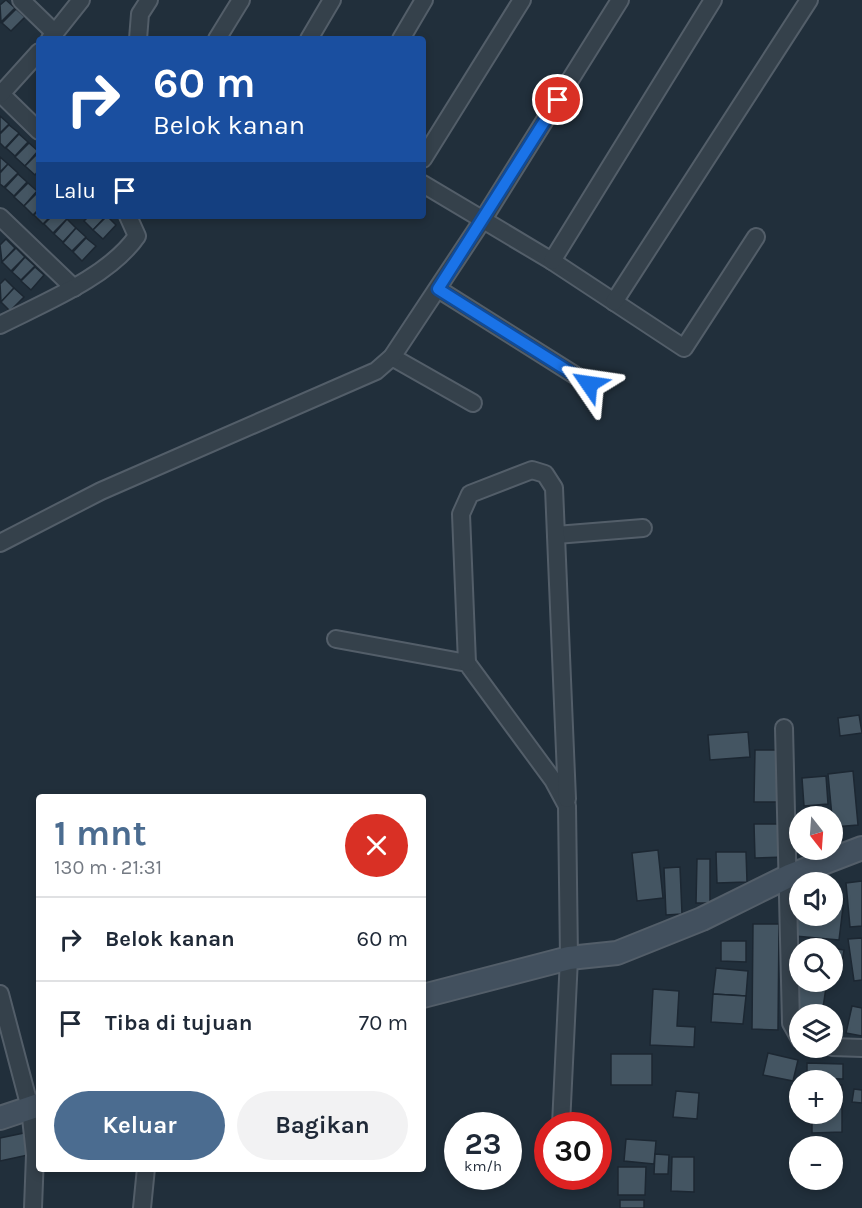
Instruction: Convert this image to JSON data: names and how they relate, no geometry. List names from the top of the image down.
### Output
{
  "north": "bottom",
  "page": {
    "turn": ["60 m", "Belok kanan"],
    "then": "Lalu",
    "heading": ["1 mnt", "130 m · 21:31"],
    "map_buttons": ["+", "−"],
    "list": [
      {
        "name": "Belok kanan",
        "value": "60 m"
      },
      {
        "name": "Tiba di tujuan",
        "value": "70 m"
      }
    ],
    "buttons": ["Keluar", "Bagikan"],
    "speed": "23 km/h",
    "limit": "30"
  }
}
